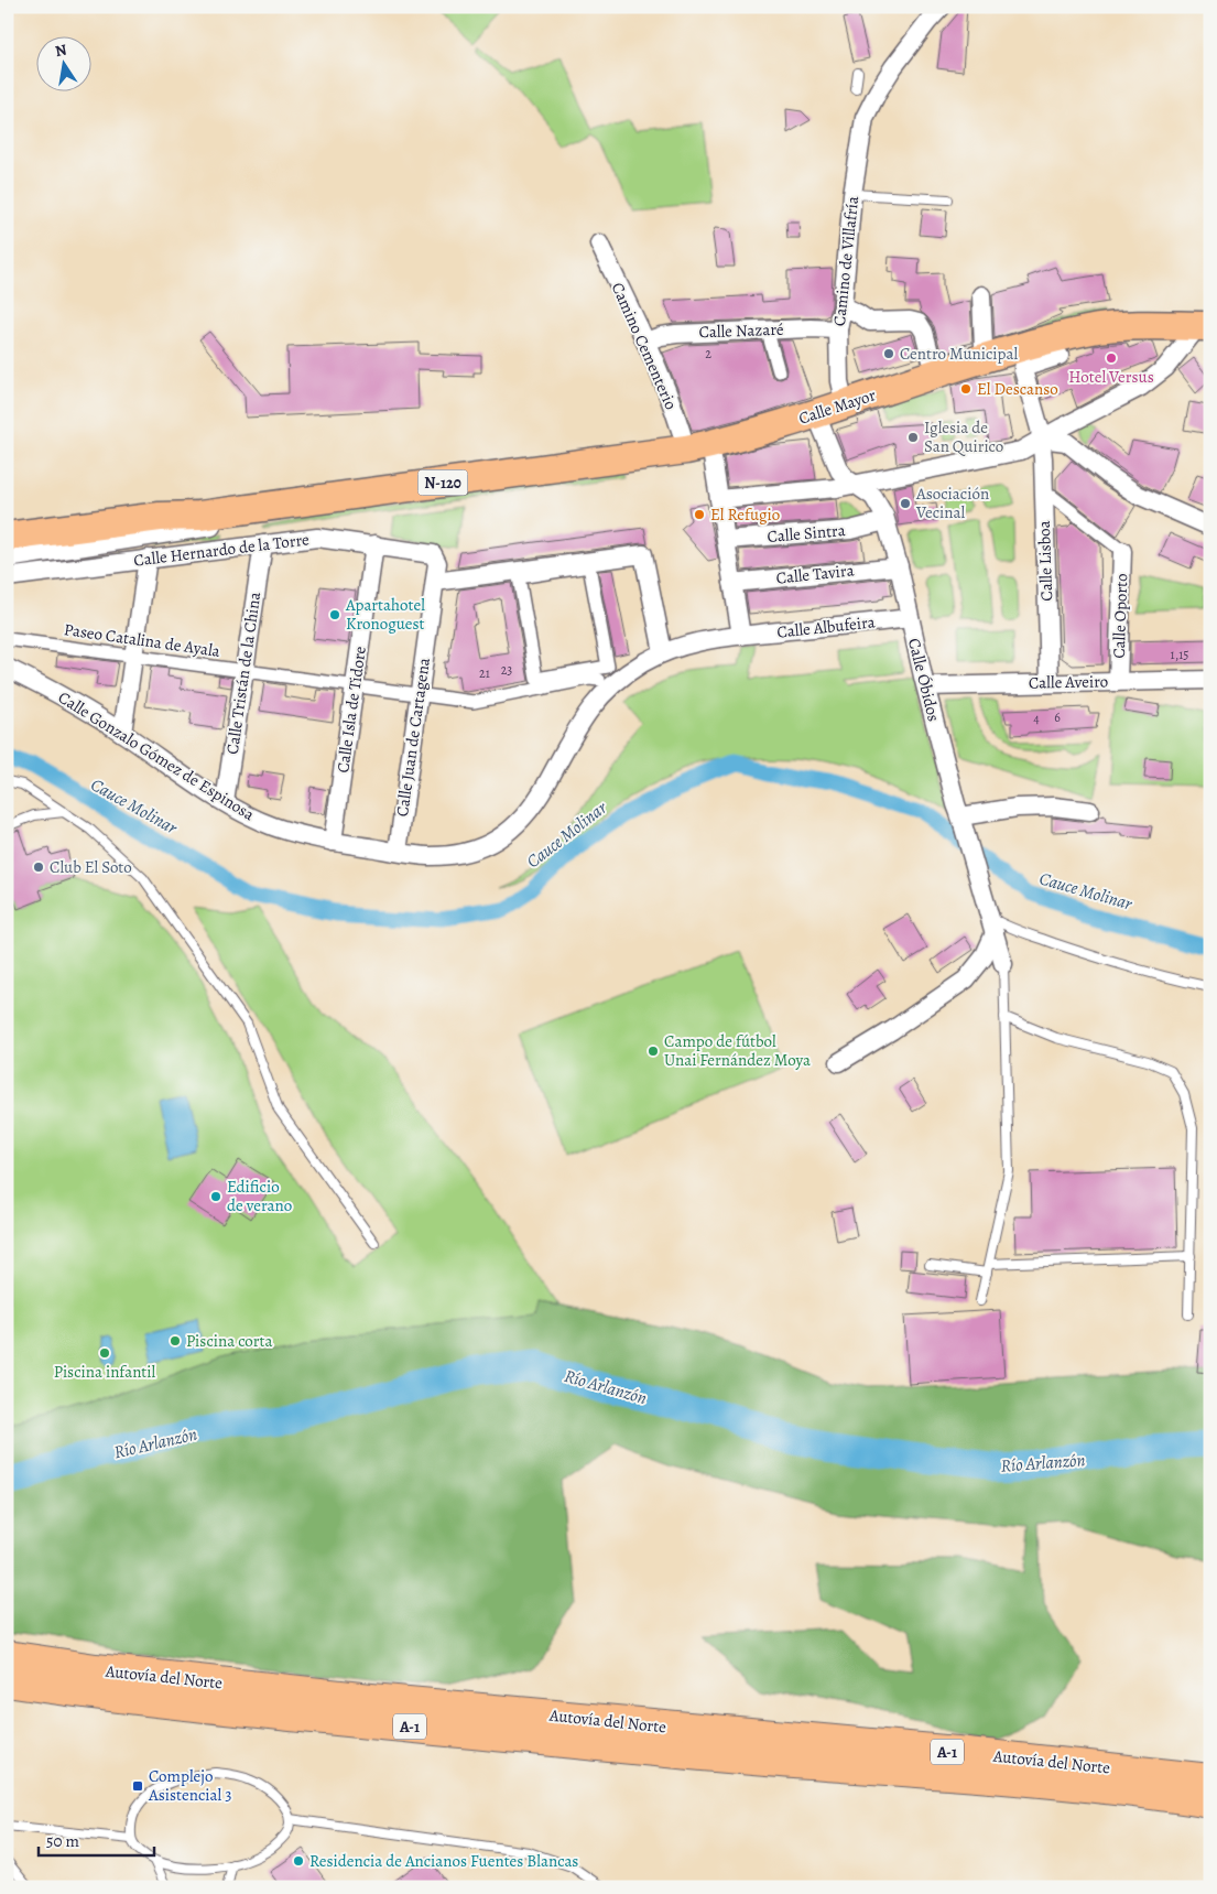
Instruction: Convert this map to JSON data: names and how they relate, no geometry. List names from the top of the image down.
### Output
{
  "streets": {
    "highway": [
      "Calle Mayor",
      "N-120",
      "Autovía del Norte",
      "A-1"
    ],
    "street": [
      "Camino de Villafría",
      "Calle Nazaré",
      "Camino Cementerio",
      "Calle Sintra",
      "Calle Hernardo de la Torre",
      "Calle Lisboa",
      "Calle Tavira",
      "Calle Oporto",
      "Calle Albufeira",
      "Paseo Catalina de Ayala",
      "Calle Tristán de la China",
      "Calle Óbidos",
      "Calle Aveiro",
      "Calle Isla de Tidore",
      "Calle Juan de Cartagena",
      "Calle Gonzalo Gómez de Espinosa"
    ]
  },
  "crossings": [
    ["Camino de Villafría", "Calle Nazaré"],
    ["Camino de Villafría", "Calle Mayor"],
    ["Calle Nazaré", "Camino Cementerio"],
    ["Camino Cementerio", "Calle Mayor"],
    ["Camino Cementerio", "N-120"],
    ["Camino Cementerio", "Calle Sintra"],
    ["Camino Cementerio", "Calle Tavira"],
    ["Camino Cementerio", "Calle Albufeira"],
    ["Camino Cementerio", "Calle Gonzalo Gómez de Espinosa"],
    ["Calle Mayor", "N-120"],
    ["Calle Mayor", "Calle Óbidos"],
    ["Calle Sintra", "Calle Óbidos"],
    ["Calle Hernardo de la Torre", "Calle Tristán de la China"],
    ["Calle Hernardo de la Torre", "Calle Isla de Tidore"],
    ["Calle Hernardo de la Torre", "Calle Juan de Cartagena"],
    ["Calle Lisboa", "Calle Aveiro"],
    ["Calle Tavira", "Calle Óbidos"],
    ["Calle Oporto", "Calle Aveiro"],
    ["Calle Albufeira", "Calle Óbidos"],
    ["Calle Albufeira", "Calle Gonzalo Gómez de Espinosa"],
    ["Paseo Catalina de Ayala", "Calle Tristán de la China"],
    ["Paseo Catalina de Ayala", "Calle Isla de Tidore"],
    ["Paseo Catalina de Ayala", "Calle Juan de Cartagena"],
    ["Calle Tristán de la China", "Calle Gonzalo Gómez de Espinosa"],
    ["Calle Óbidos", "Calle Aveiro"],
    ["Calle Isla de Tidore", "Calle Gonzalo Gómez de Espinosa"],
    ["Calle Juan de Cartagena", "Calle Gonzalo Gómez de Espinosa"],
    ["Autovía del Norte", "A-1"]
  ],
  "water": ["Cauce Molinar", "Río Arlanzón"],
  "places": {
    "other": [
      "Centro Municipal",
      "Hotel Versus",
      "El Descanso",
      "Iglesia de San Quirico",
      "Asociación Vecinal",
      "El Refugio",
      "Apartahotel Kronoguest",
      "Club El Soto",
      "Campo de fútbol Unai Fernández Moya",
      "Edificio de verano",
      "Piscina corta",
      "Piscina infantil",
      "Residencia de Ancianos Fuentes Blancas"
    ],
    "transit": ["Complejo Asistencial 3"]
  },
  "house_numbers": [
    "2",
    "1,15",
    "23",
    "21",
    "6",
    "4"
  ],
  "scale_bar": "50 m",
  "north": "top"
}
